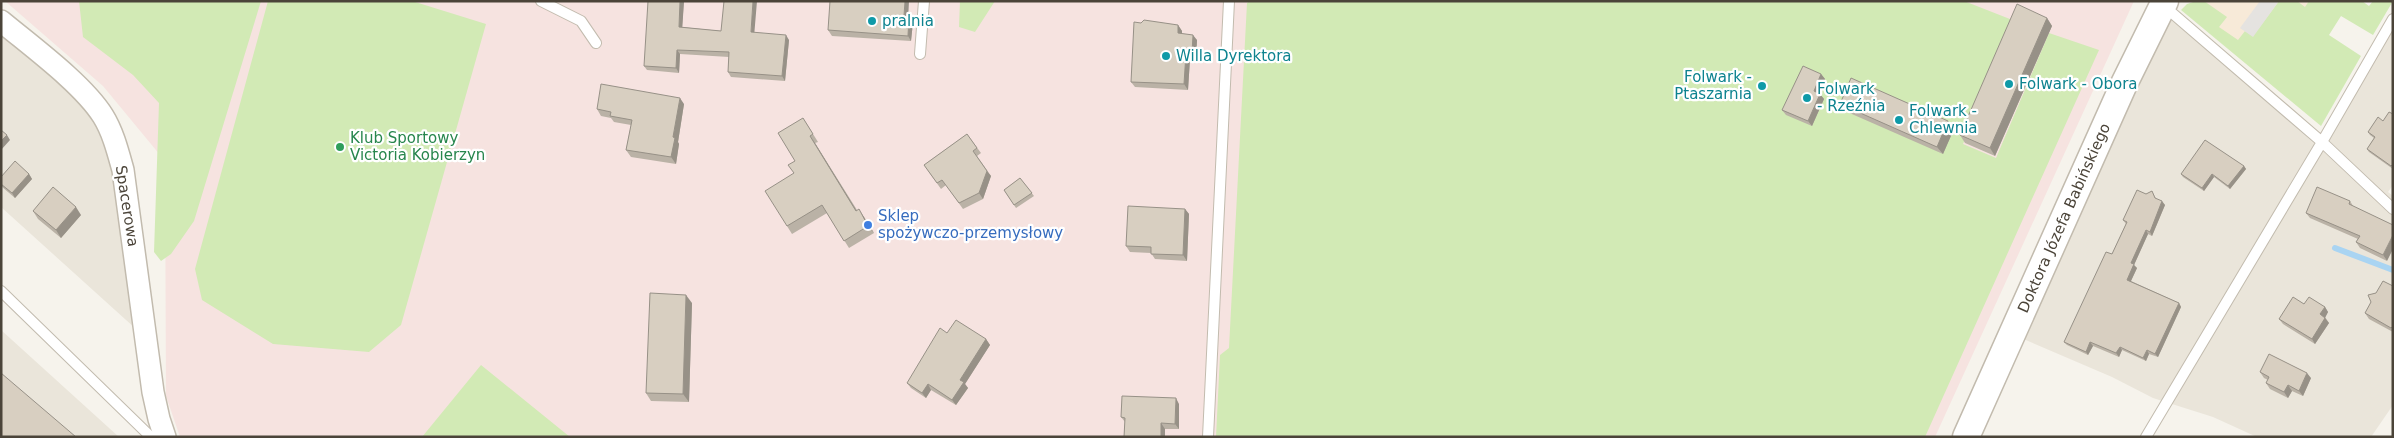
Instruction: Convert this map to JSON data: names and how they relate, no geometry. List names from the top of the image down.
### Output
{
  "streets": {
    "street": ["Spacerowa", "Doktora Józefa Babińskiego"]
  },
  "places": [
    "pralnia",
    "Willa Dyrektora",
    "Folwark - Obora",
    "Folwark - Ptaszarnia",
    "Folwark - Rzeźnia",
    "Folwark - Chlewnia",
    "Klub Sportowy Victoria Kobierzyn",
    "Sklep spożywczo-przemysłowy"
  ]
}
